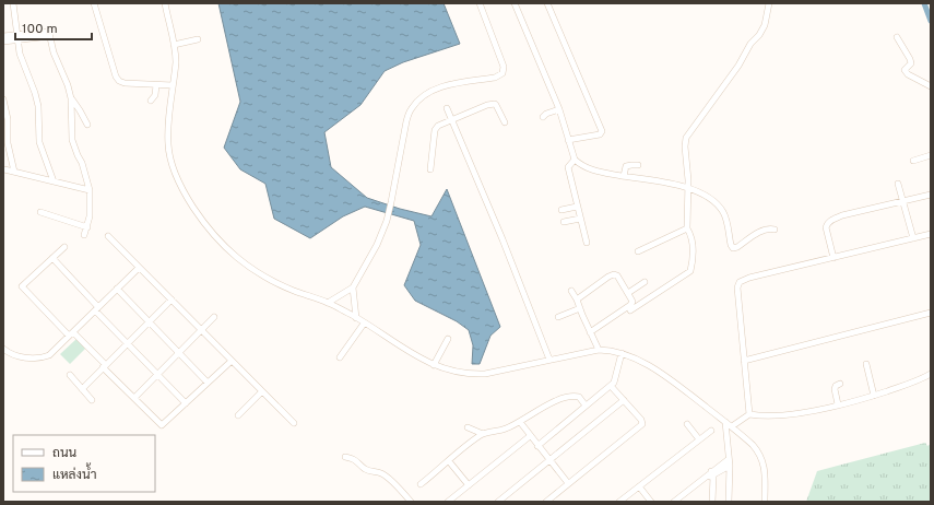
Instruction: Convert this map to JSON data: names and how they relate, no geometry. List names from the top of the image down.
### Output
{
  "legend": ["ถนน", "แหล่งน้ำ"],
  "scale_bar": "100 m"
}
